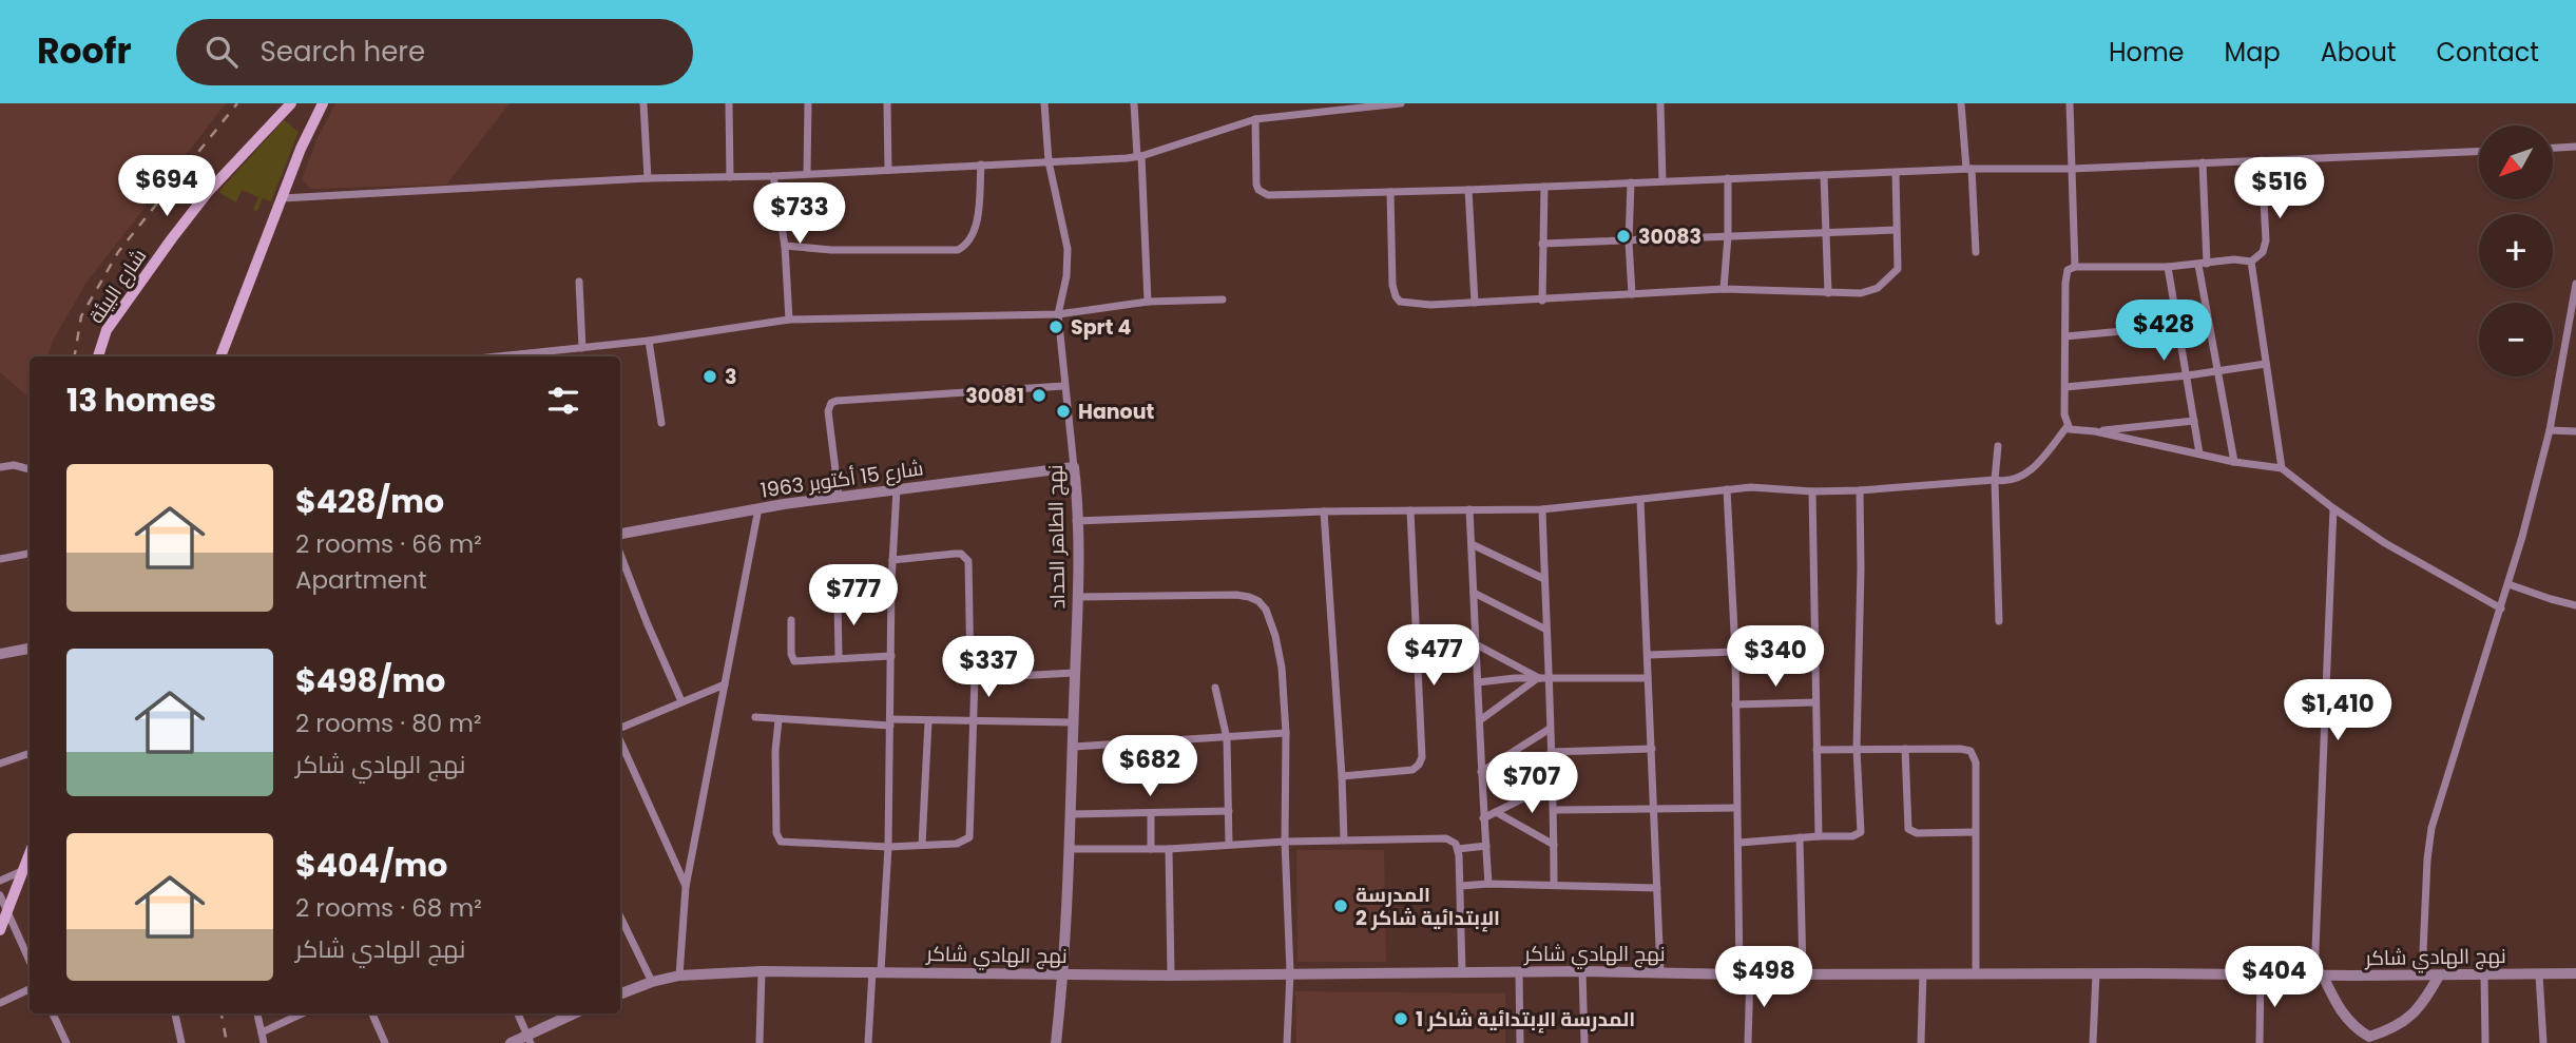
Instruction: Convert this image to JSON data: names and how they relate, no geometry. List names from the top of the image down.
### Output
{
  "streets": {
    "main road": ["شارع البيئة"],
    "street": ["شارع 15 أكتوبر 1963", "نهج الطاهر الحداد", "نهج الهادي شاكر"]
  },
  "crossings": [
    ["شارع 15 أكتوبر 1963", "نهج الطاهر الحداد"],
    ["نهج الطاهر الحداد", "نهج الهادي شاكر"]
  ],
  "places": [
    "30083",
    "Sprt 4",
    "3",
    "30081",
    "Hanout",
    "المدرسة الإبتدائية شاكر 2",
    "المدرسة الإبتدائية شاكر 1"
  ],
  "north": "bottom left",
  "page": {
    "header": "Roofr",
    "search": "Search here",
    "nav": [
      "Home",
      "Map",
      "About",
      "Contact"
    ],
    "map_buttons": ["+", "−"],
    "price": [
      "$694",
      "$516",
      "$733",
      "$428",
      "$777",
      "$477",
      "$340",
      "$337",
      "$1,410",
      "$682",
      "$707",
      "$498",
      "$404"
    ],
    "heading": "13 homes",
    "list": [
      {
        "name": "$428/mo",
        "note": "2 rooms · 66 m² · Apartment"
      },
      {
        "name": "$498/mo",
        "note": "2 rooms · 80 m² · نهج الهادي شاكر"
      },
      {
        "name": "$404/mo",
        "note": "2 rooms · 68 m² · نهج الهادي شاكر"
      }
    ]
  }
}
